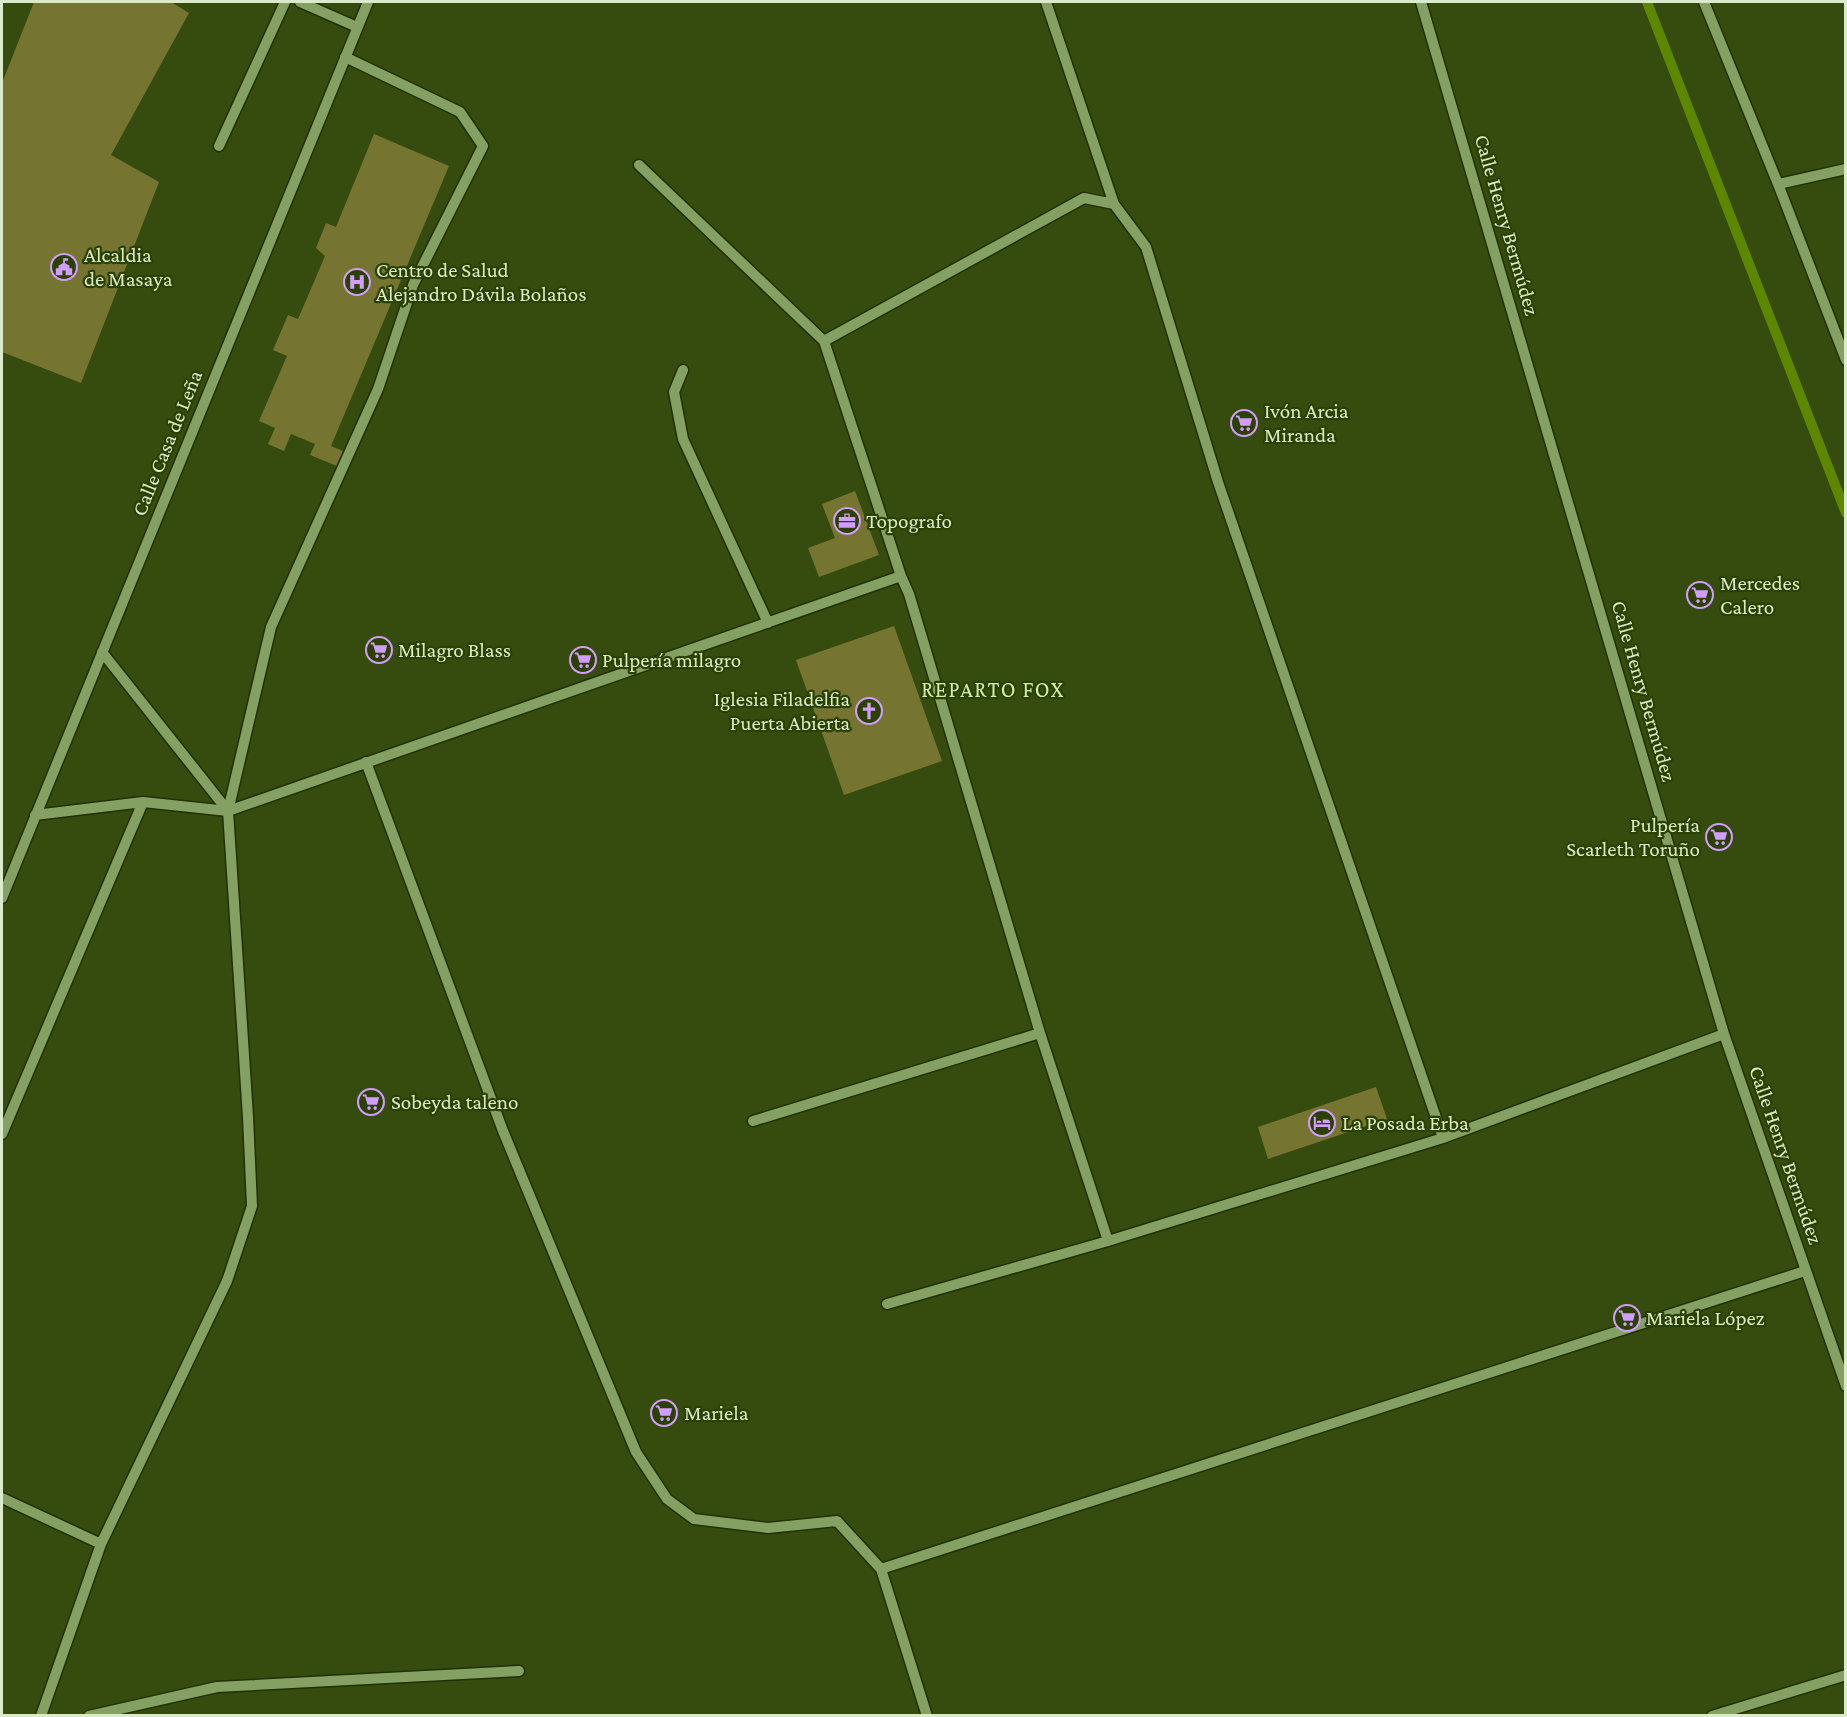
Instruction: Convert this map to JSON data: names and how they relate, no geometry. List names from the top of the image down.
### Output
{
  "streets": {
    "street": ["Calle Henry Bermúdez", "Calle Casa de Leña"]
  },
  "districts": ["REPARTO FOX"],
  "places": {
    "public building": ["Alcaldia de Masaya"],
    "hospital": ["Centro de Salud Alejandro Dávila Bolaños"],
    "supermarket": [
      "Ivón Arcia Miranda",
      "Mercedes Calero",
      "Milagro Blass",
      "Pulpería milagro",
      "Pulpería Scarleth Toruño",
      "Sobeyda taleno",
      "Mariela López",
      "Mariela"
    ],
    "office": ["Topografo"],
    "church": ["Iglesia Filadelfia Puerta Abierta"],
    "hotel": ["La Posada Erba"]
  }
}
